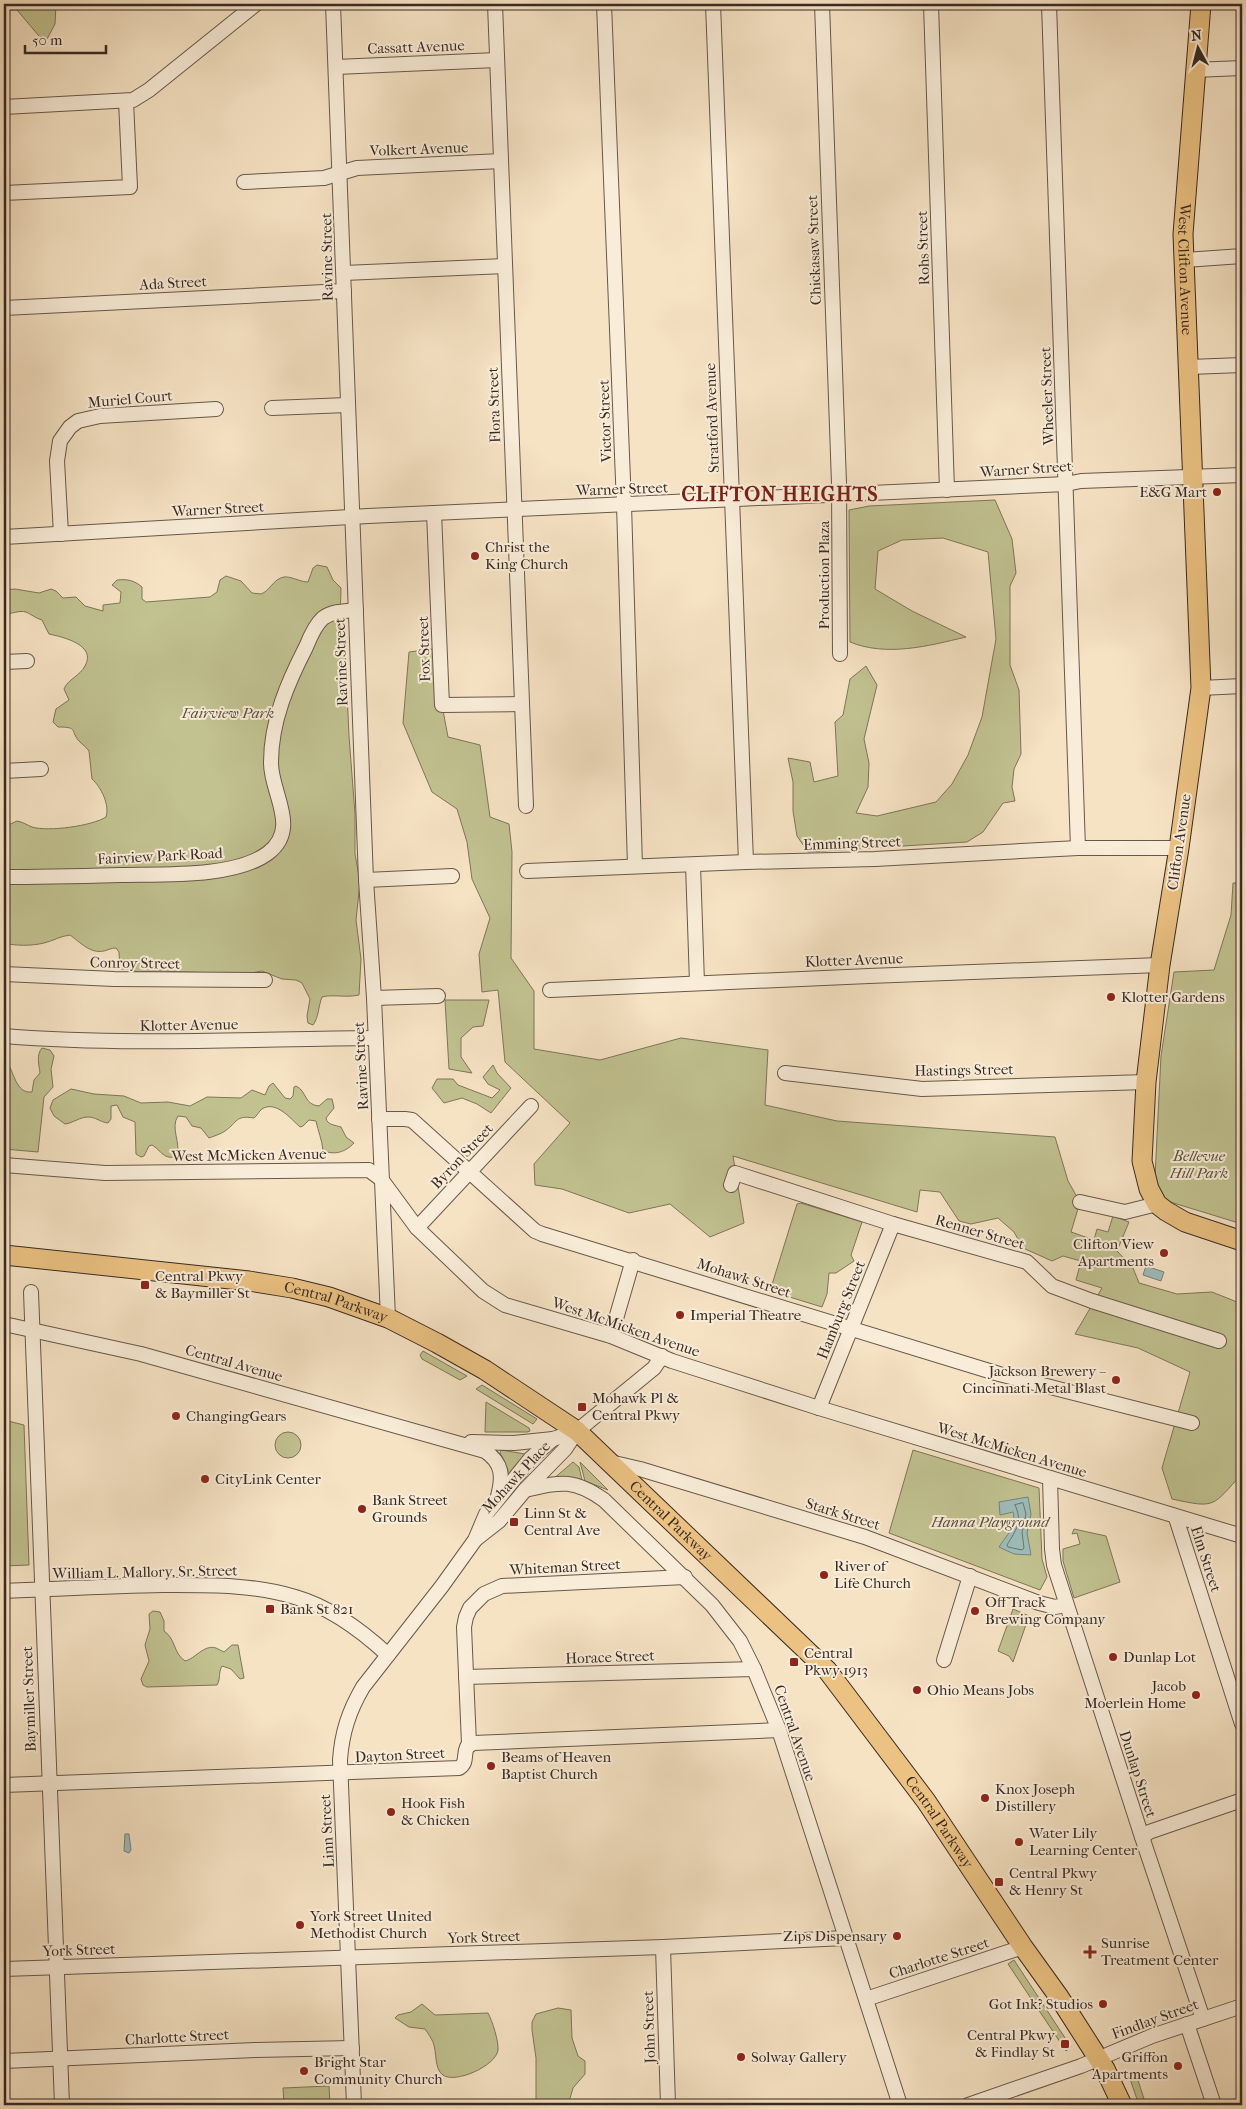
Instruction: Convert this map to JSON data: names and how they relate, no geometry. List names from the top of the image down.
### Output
{
  "streets": {
    "main road": ["West Clifton Avenue", "Clifton Avenue", "Central Parkway"],
    "street": [
      "Cassatt Avenue",
      "Volkert Avenue",
      "Rohs Street",
      "Chickasaw Street",
      "Ravine Street",
      "Ada Street",
      "Wheeler Street",
      "Muriel Court",
      "Flora Street",
      "Stratford Avenue",
      "Victor Street",
      "Warner Street",
      "Production Plaza",
      "Fox Street",
      "Emming Street",
      "Fairview Park Road",
      "Klotter Avenue",
      "Conroy Street",
      "Hastings Street",
      "West McMicken Avenue",
      "Byron Street",
      "Renner Street",
      "Mohawk Street",
      "Hamburg Street",
      "Central Avenue",
      "Mohawk Place",
      "Stark Street",
      "Elm Street",
      "Whiteman Street",
      "William L. Mallory, Sr. Street",
      "Horace Street",
      "Baymiller Street",
      "Dayton Street",
      "Dunlap Street",
      "Linn Street",
      "York Street",
      "Charlotte Street",
      "Findlay Street",
      "John Street"
    ]
  },
  "crossings": [
    ["Cassatt Avenue", "Ravine Street"],
    ["Cassatt Avenue", "Flora Street"],
    ["Volkert Avenue", "Ravine Street"],
    ["Volkert Avenue", "Flora Street"],
    ["Rohs Street", "Warner Street"],
    ["Chickasaw Street", "Warner Street"],
    ["Chickasaw Street", "Production Plaza"],
    ["Ravine Street", "Ada Street"],
    ["Ravine Street", "Warner Street"],
    ["Ravine Street", "Fairview Park Road"],
    ["Ravine Street", "Klotter Avenue"],
    ["Ravine Street", "West McMicken Avenue"],
    ["Ravine Street", "Mohawk Street"],
    ["Ravine Street", "Central Parkway"],
    ["West Clifton Avenue", "Warner Street"],
    ["West Clifton Avenue", "Clifton Avenue"],
    ["Wheeler Street", "Warner Street"],
    ["Wheeler Street", "Emming Street"],
    ["Muriel Court", "Warner Street"],
    ["Flora Street", "Warner Street"],
    ["Flora Street", "Fox Street"],
    ["Stratford Avenue", "Warner Street"],
    ["Stratford Avenue", "Emming Street"],
    ["Victor Street", "Warner Street"],
    ["Victor Street", "Emming Street"],
    ["Warner Street", "Production Plaza"],
    ["Warner Street", "Fox Street"],
    ["Warner Street", "Clifton Avenue"],
    ["Clifton Avenue", "Emming Street"],
    ["Clifton Avenue", "Klotter Avenue"],
    ["Clifton Avenue", "Hastings Street"],
    ["West McMicken Avenue", "Byron Street"],
    ["West McMicken Avenue", "Hamburg Street"],
    ["West McMicken Avenue", "Mohawk Place"],
    ["West McMicken Avenue", "Elm Street"],
    ["West McMicken Avenue", "Dunlap Street"],
    ["Byron Street", "Mohawk Street"],
    ["Renner Street", "Hamburg Street"],
    ["Mohawk Street", "Hamburg Street"],
    ["Central Parkway", "Mohawk Place"],
    ["Central Parkway", "Stark Street"],
    ["Central Parkway", "Charlotte Street"],
    ["Central Parkway", "Findlay Street"],
    ["Central Avenue", "Mohawk Place"],
    ["Central Avenue", "Whiteman Street"],
    ["Central Avenue", "Horace Street"],
    ["Central Avenue", "Baymiller Street"],
    ["Central Avenue", "York Street"],
    ["Central Avenue", "Charlotte Street"],
    ["Mohawk Place", "Linn Street"],
    ["Stark Street", "Dunlap Street"],
    ["Whiteman Street", "Horace Street"],
    ["Whiteman Street", "Dayton Street"],
    ["William L. Mallory, Sr. Street", "Baymiller Street"],
    ["William L. Mallory, Sr. Street", "Linn Street"],
    ["Baymiller Street", "Dayton Street"],
    ["Baymiller Street", "York Street"],
    ["Baymiller Street", "Charlotte Street"],
    ["Dayton Street", "Linn Street"],
    ["Dunlap Street", "Findlay Street"],
    ["Linn Street", "York Street"],
    ["Linn Street", "Charlotte Street"],
    ["York Street", "John Street"]
  ],
  "districts": ["CLIFTON HEIGHTS"],
  "parks": ["Fairview Park", "Bellevue Hill Park", "Hanna Playground"],
  "places": {
    "other": [
      "E&G Mart",
      "Christ the King Church",
      "Klotter Gardens",
      "Clifton View Apartments",
      "Imperial Theatre",
      "Jackson Brewery – Cincinnati Metal Blast",
      "ChangingGears",
      "CityLink Center",
      "Bank Street Grounds",
      "River of Life Church",
      "Off Track Brewing Company",
      "Dunlap Lot",
      "Ohio Means Jobs",
      "Jacob Moerlein Home",
      "Beams of Heaven Baptist Church",
      "Knox Joseph Distillery",
      "Hook Fish & Chicken",
      "Water Lily Learning Center",
      "York Street United Methodist Church",
      "Zips Dispensary",
      "Got Ink? Studios",
      "Solway Gallery",
      "Griffon Apartments",
      "Bright Star Community Church"
    ],
    "transit": [
      "Central Pkwy & Baymiller St",
      "Mohawk Pl & Central Pkwy",
      "Linn St & Central Ave",
      "Bank St 821",
      "Central Pkwy 1913",
      "Central Pkwy & Henry St",
      "Central Pkwy & Findlay St"
    ],
    "health": ["Sunrise Treatment Center"]
  },
  "scale_bar": "50 m",
  "north": "top"
}
